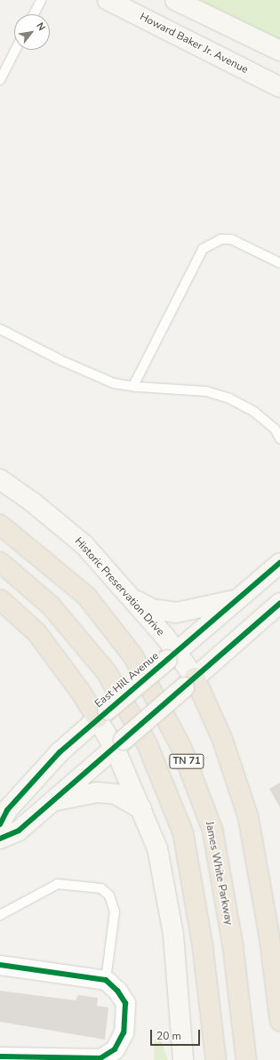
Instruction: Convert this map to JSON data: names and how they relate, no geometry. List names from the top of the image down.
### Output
{
  "streets": {
    "highway": ["TN 71", "James White Parkway"],
    "main road": ["Howard Baker Jr. Avenue", "Historic Preservation Drive", "East Hill Avenue"]
  },
  "crossings": [
    ["Historic Preservation Drive", "East Hill Avenue"]
  ],
  "scale_bar": "20 m",
  "north": "top right"
}
